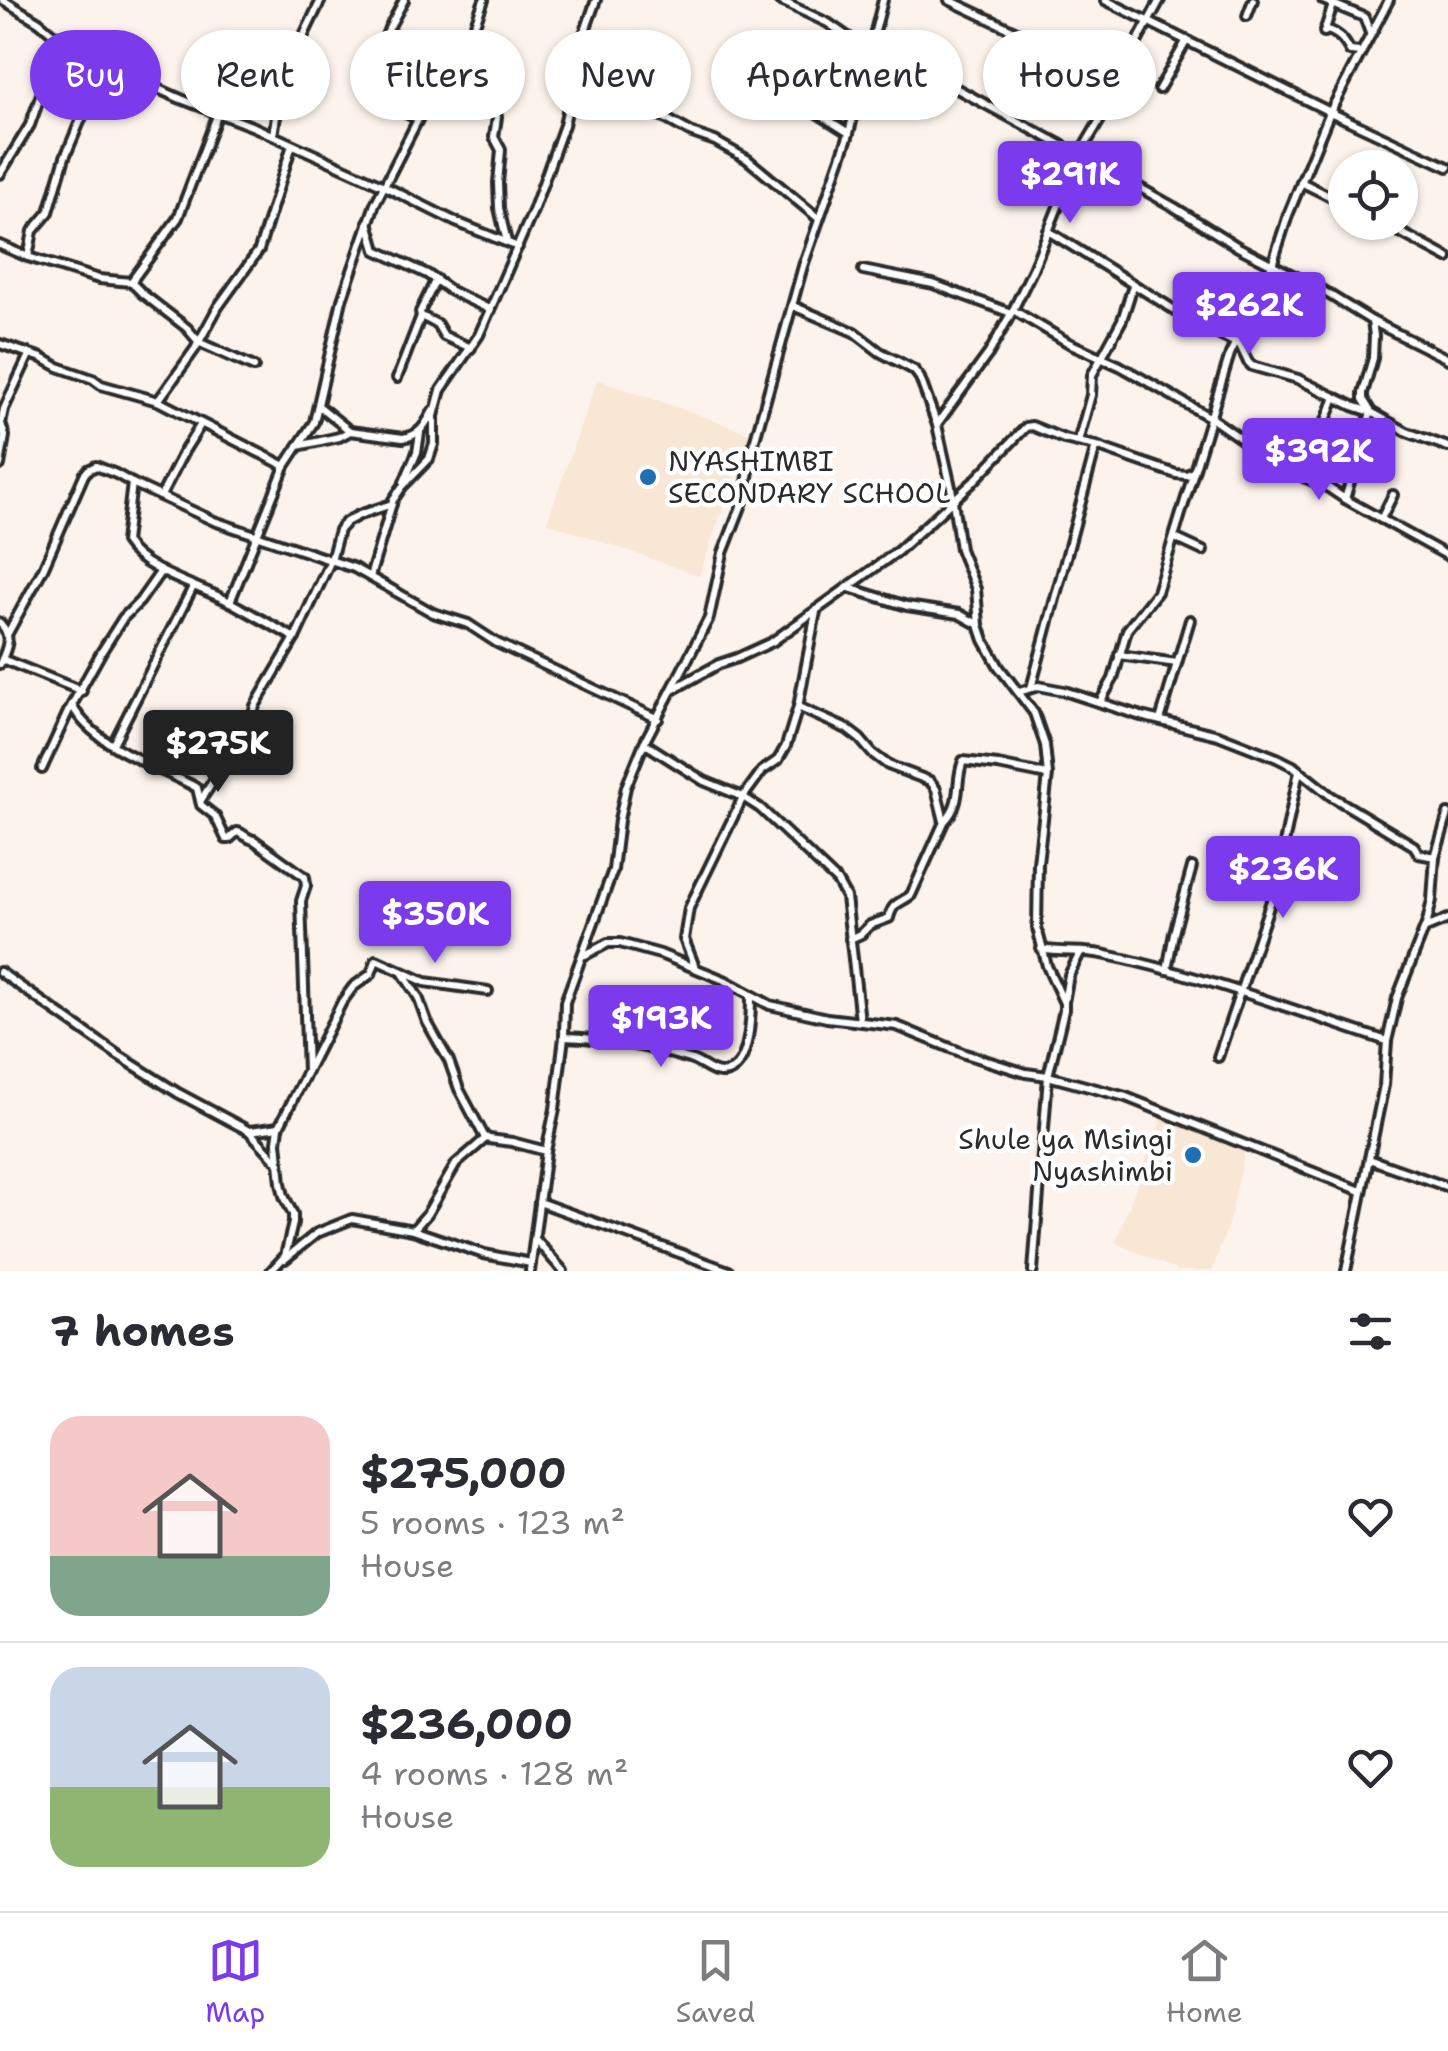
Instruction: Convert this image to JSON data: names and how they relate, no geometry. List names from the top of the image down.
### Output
{
  "places": ["NYASHIMBI SECONDARY SCHOOL", "Shule ya Msingi Nyashimbi"],
  "page": {
    "chip": [
      "Buy",
      "Rent",
      "Filters",
      "New",
      "Apartment",
      "House"
    ],
    "price": [
      "$291K",
      "$262K",
      "$392K",
      "$275K",
      "$236K",
      "$350K",
      "$193K"
    ],
    "heading": "7 homes",
    "list": [
      {
        "name": "$275,000",
        "note": "5 rooms · 123 m² · House"
      },
      {
        "name": "$236,000",
        "note": "4 rooms · 128 m² · House"
      }
    ],
    "tabs": ["Map", "Saved", "Home"]
  }
}
